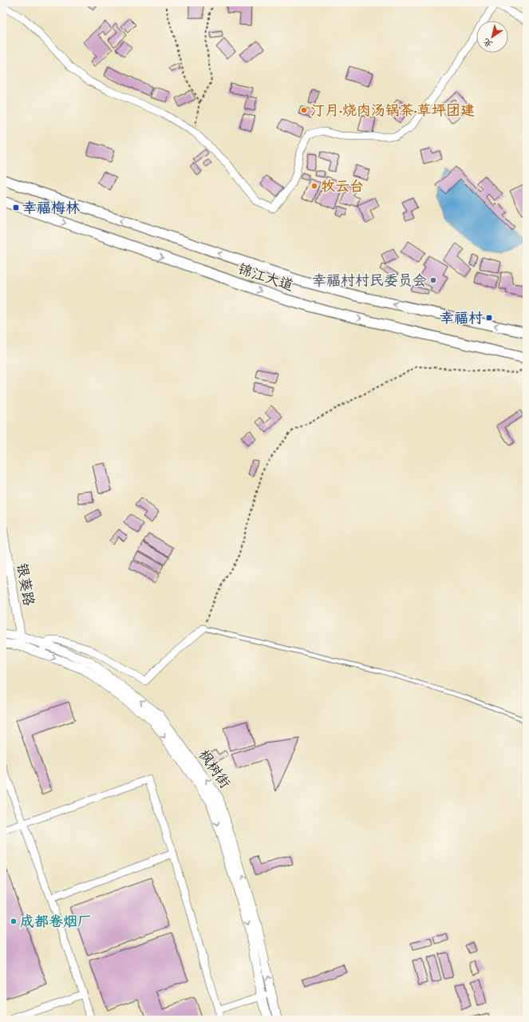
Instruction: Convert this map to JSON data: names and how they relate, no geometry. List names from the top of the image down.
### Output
{
  "streets": {
    "main road": ["锦江大道"],
    "street": ["银葵路", "枫树街"]
  },
  "crossings": [
    ["银葵路", "枫树街"]
  ],
  "places": {
    "other": [
      "汀月·烧肉汤锅茶·草坪团建",
      "牧云台",
      "幸福村村民委员会",
      "成都卷烟厂"
    ],
    "transit": ["幸福梅林", "幸福村"]
  },
  "north": "bottom left"
}
